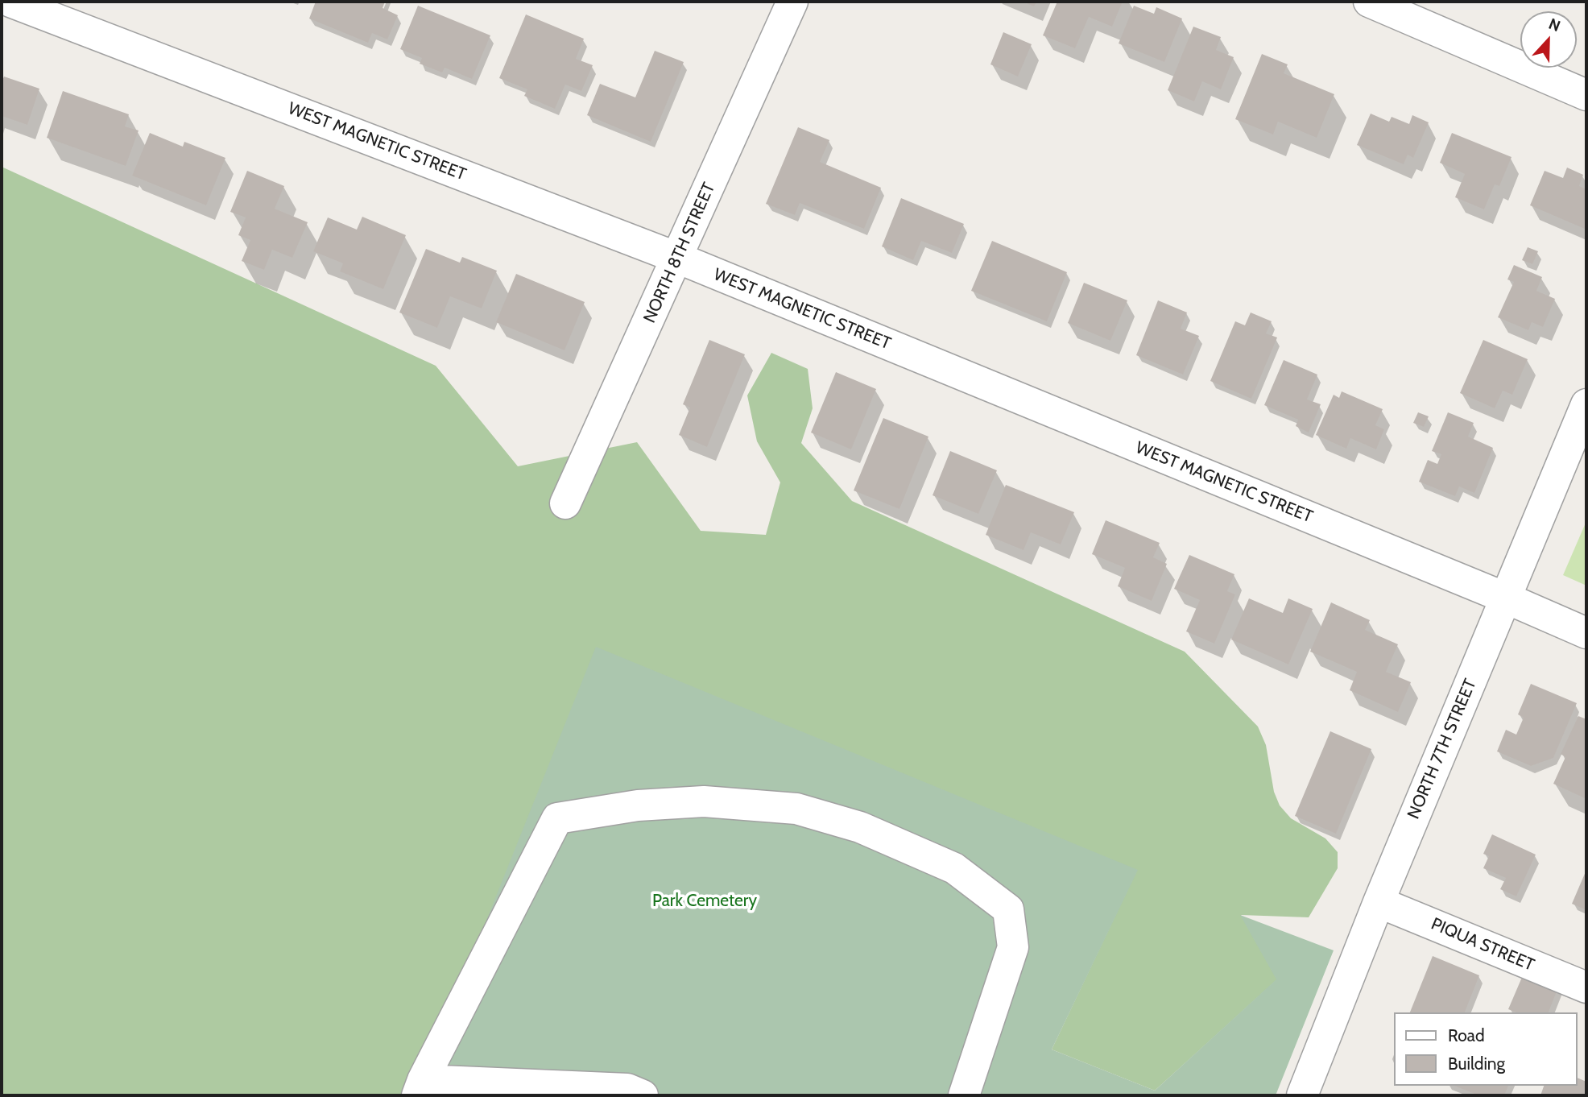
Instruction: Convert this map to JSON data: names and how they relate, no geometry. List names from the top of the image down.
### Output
{
  "streets": {
    "street": [
      "WEST MAGNETIC STREET",
      "NORTH 8TH STREET",
      "NORTH 7TH STREET",
      "PIQUA STREET"
    ]
  },
  "crossings": [
    ["WEST MAGNETIC STREET", "NORTH 8TH STREET"],
    ["WEST MAGNETIC STREET", "NORTH 7TH STREET"],
    ["NORTH 7TH STREET", "PIQUA STREET"]
  ],
  "parks": ["Park Cemetery"],
  "legend": ["Road", "Building"],
  "north": "top"
}
